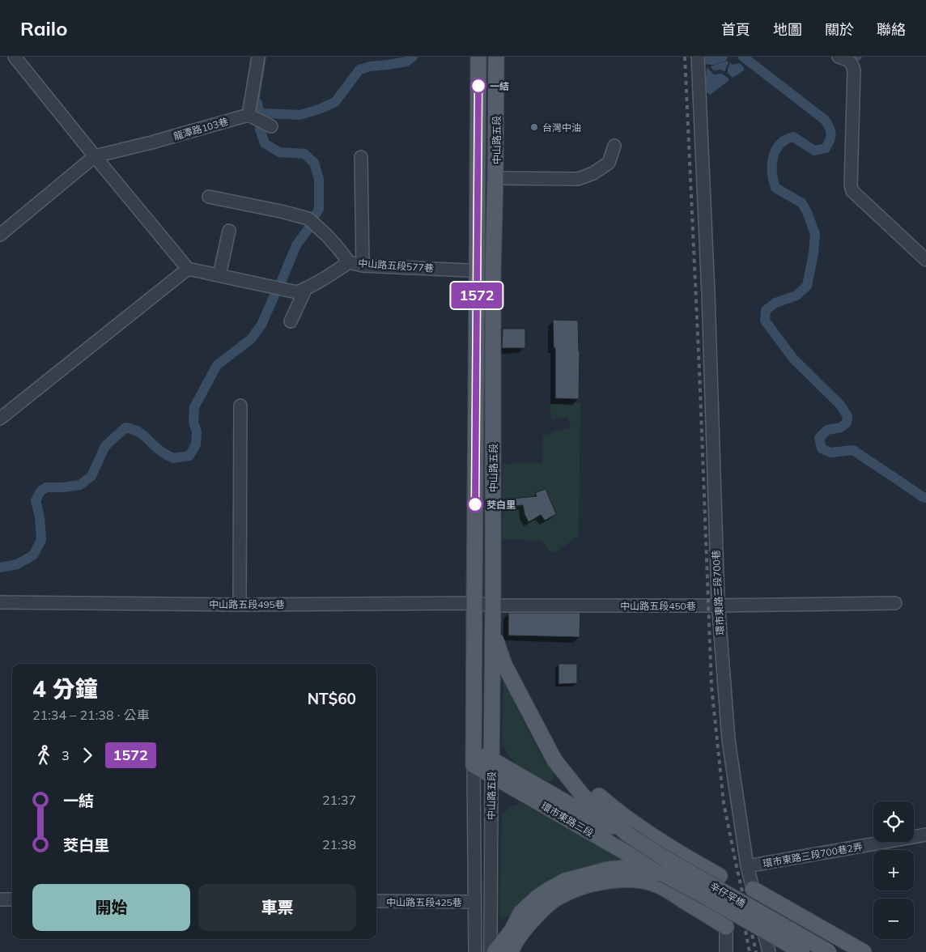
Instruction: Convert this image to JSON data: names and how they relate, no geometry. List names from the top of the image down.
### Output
{
  "streets": {
    "main road": ["中山路五段", "環市東路三段", "辛仔罕橋"],
    "street": [
      "龍潭路103巷",
      "中山路五段577巷",
      "環市東路三段700巷",
      "中山路五段495巷",
      "中山路五段450巷",
      "環市東路三段700巷2弄",
      "中山路五段425巷"
    ]
  },
  "crossings": [
    ["中山路五段", "中山路五段577巷"],
    ["中山路五段", "中山路五段495巷"],
    ["中山路五段", "中山路五段450巷"],
    ["中山路五段", "環市東路三段"],
    ["中山路五段", "中山路五段425巷"],
    ["環市東路三段700巷", "中山路五段450巷"],
    ["環市東路三段700巷", "環市東路三段700巷2弄"],
    ["中山路五段495巷", "中山路五段450巷"],
    ["環市東路三段", "辛仔罕橋"]
  ],
  "places": ["一結", "台灣中油", "茭白里"],
  "lines": ["bus line 1572"],
  "page": {
    "header": "Railo",
    "nav": [
      "首頁",
      "地圖",
      "關於",
      "聯絡"
    ],
    "on_map": "1572",
    "heading": ["4 分鐘", "21:34 – 21:38 · 公車", "NT$60"],
    "legs": ["3", "1572"],
    "list": [
      {
        "name": "一結",
        "value": "21:37"
      },
      {
        "name": "茭白里",
        "value": "21:38"
      }
    ],
    "map_buttons": ["+", "−"],
    "buttons": ["開始", "車票"]
  }
}
